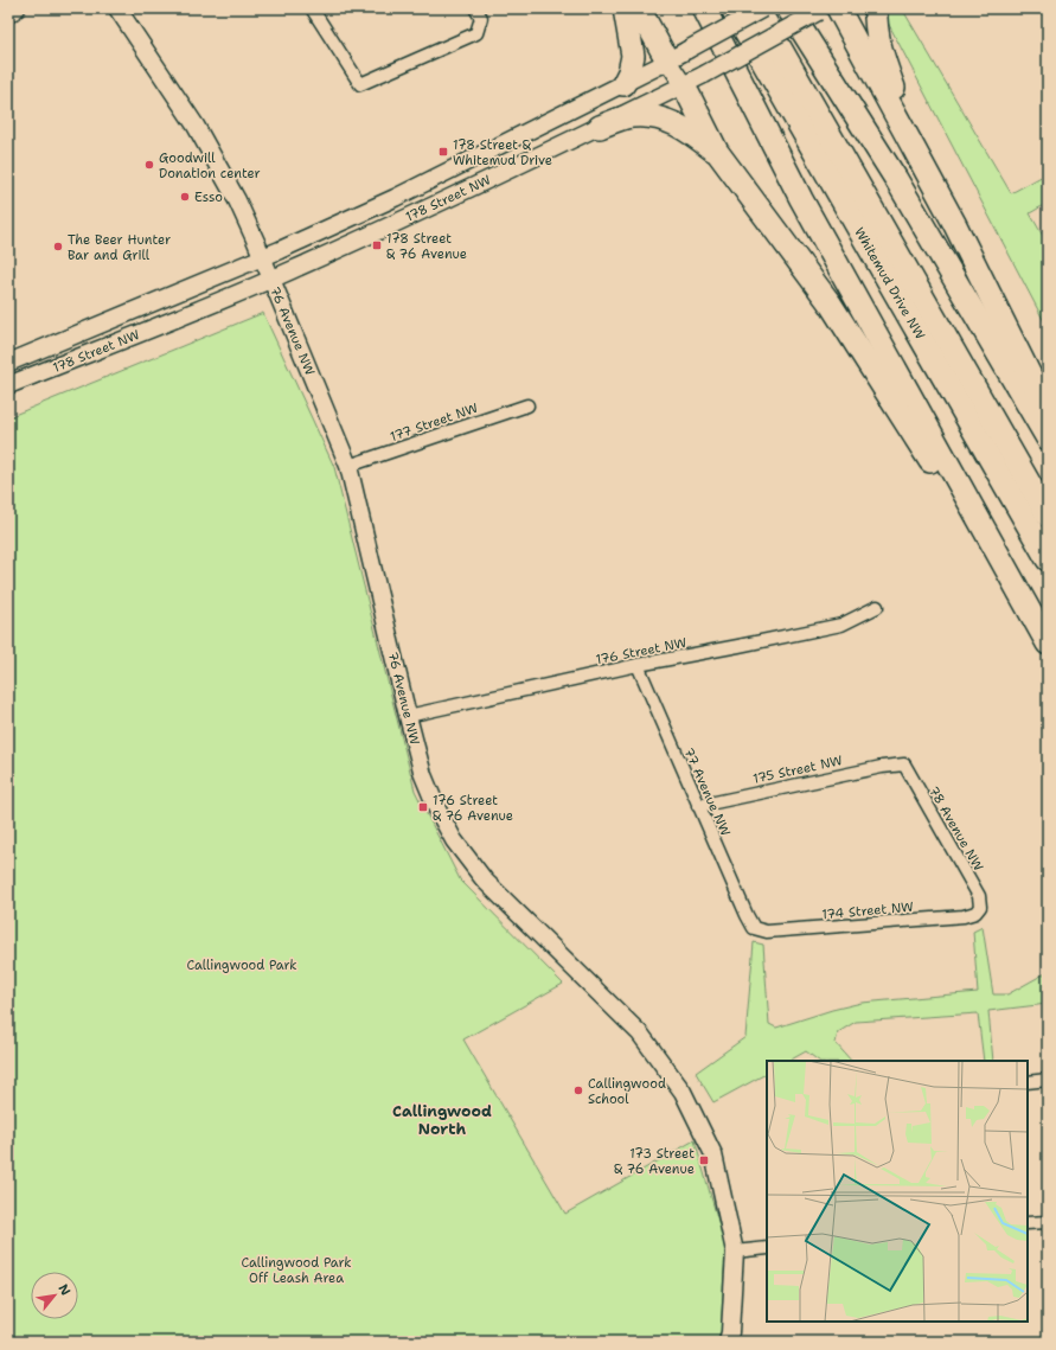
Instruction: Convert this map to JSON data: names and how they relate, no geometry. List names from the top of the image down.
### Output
{
  "streets": {
    "highway": ["Whitemud Drive NW"],
    "main road": ["178 Street NW", "76 Avenue NW"],
    "street": [
      "177 Street NW",
      "176 Street NW",
      "175 Street NW",
      "77 Avenue NW",
      "78 Avenue NW",
      "174 Street NW"
    ]
  },
  "crossings": [
    ["178 Street NW", "76 Avenue NW"],
    ["76 Avenue NW", "177 Street NW"],
    ["76 Avenue NW", "176 Street NW"],
    ["176 Street NW", "77 Avenue NW"],
    ["175 Street NW", "77 Avenue NW"],
    ["175 Street NW", "78 Avenue NW"],
    ["77 Avenue NW", "174 Street NW"],
    ["78 Avenue NW", "174 Street NW"]
  ],
  "districts": ["Callingwood North"],
  "parks": ["Callingwood Park", "Callingwood Park Off Leash Area"],
  "places": {
    "transit": [
      "178 Street & Whitemud Drive",
      "178 Street & 76 Avenue",
      "176 Street & 76 Avenue",
      "173 Street & 76 Avenue"
    ],
    "other": [
      "Goodwill Donation center",
      "Esso",
      "The Beer Hunter Bar and Grill",
      "Callingwood School"
    ]
  },
  "north": "top right"
}
